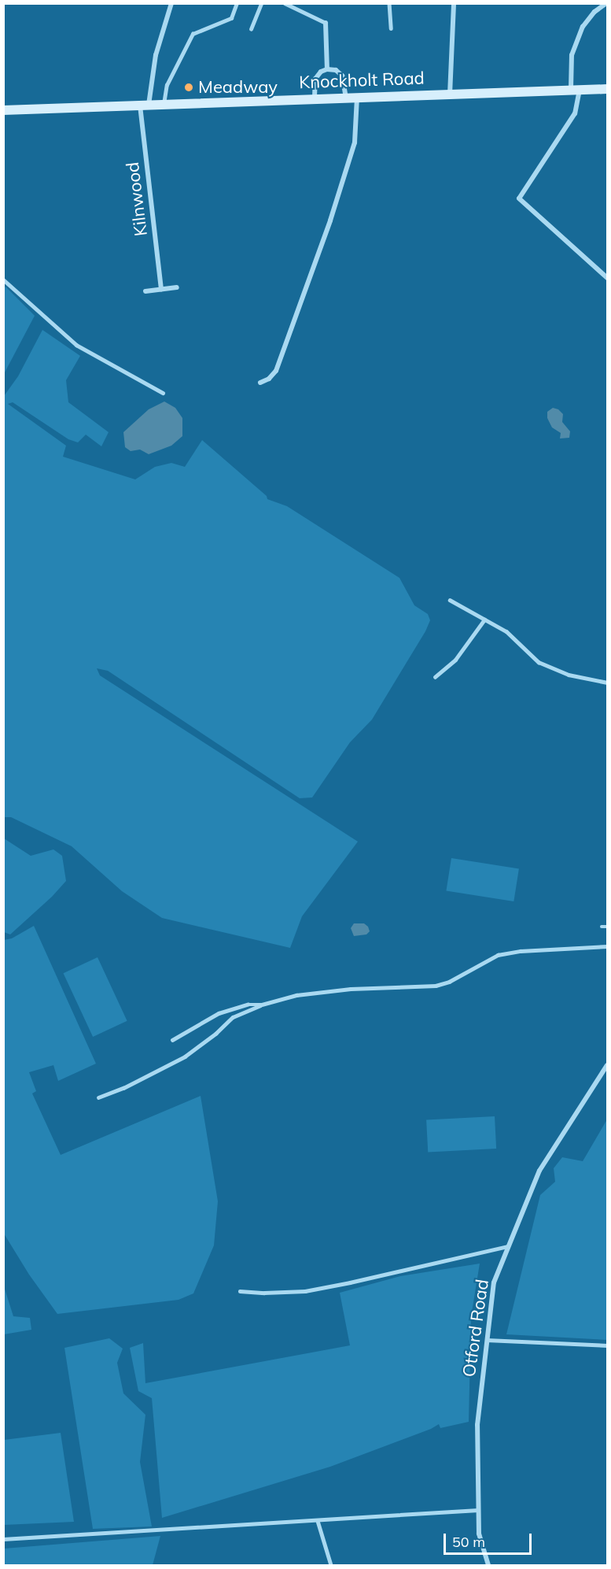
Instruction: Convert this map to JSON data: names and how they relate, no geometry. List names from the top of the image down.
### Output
{
  "streets": {
    "street": ["Knockholt Road", "Kilnwood", "Otford Road"]
  },
  "crossings": [
    ["Knockholt Road", "Kilnwood"]
  ],
  "places": ["Meadway"],
  "scale_bar": "50 m"
}
